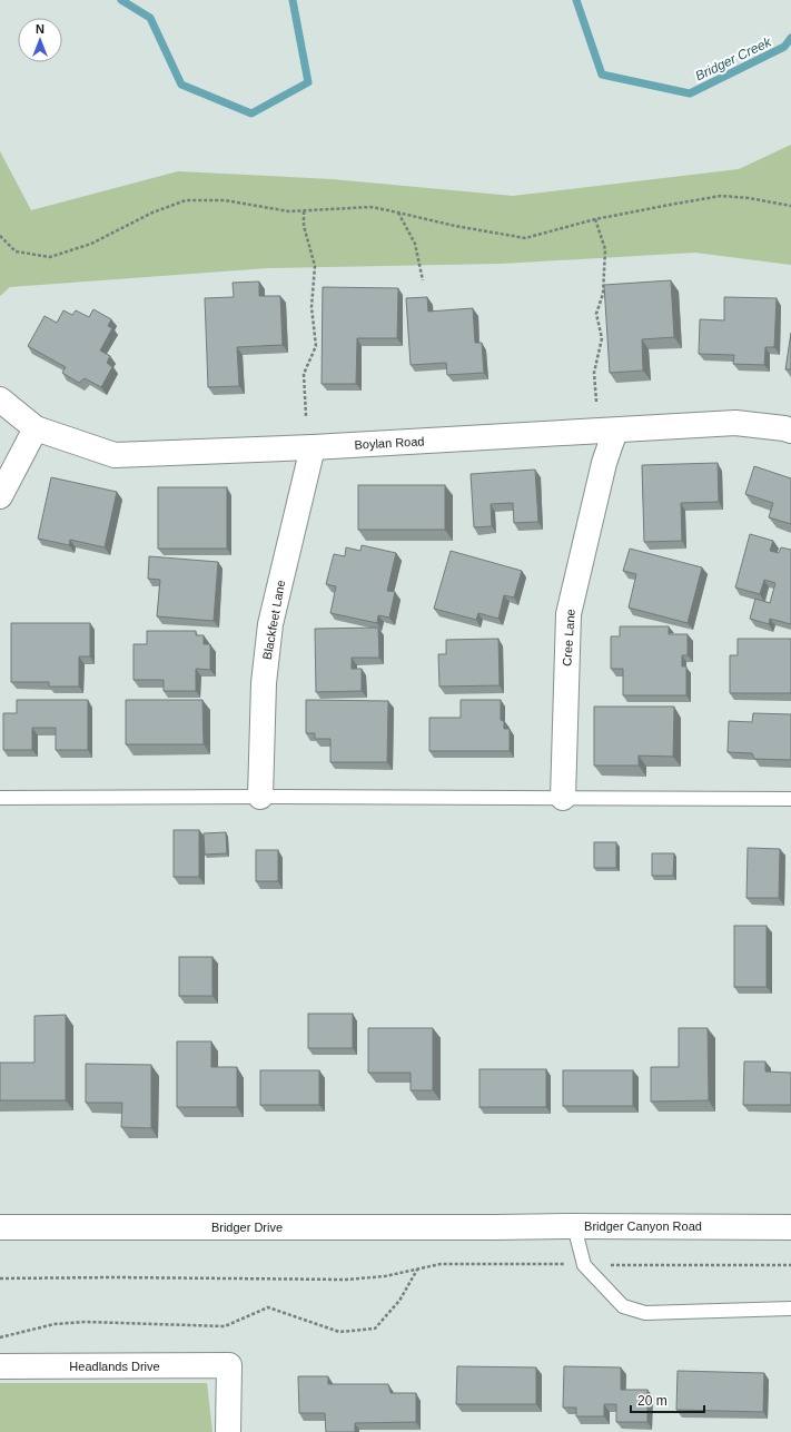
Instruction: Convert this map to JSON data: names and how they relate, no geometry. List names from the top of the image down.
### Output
{
  "streets": {
    "street": [
      "Boylan Road",
      "Blackfeet Lane",
      "Cree Lane",
      "Bridger Canyon Road",
      "Bridger Drive",
      "Headlands Drive"
    ]
  },
  "crossings": [
    ["Boylan Road", "Blackfeet Lane"],
    ["Boylan Road", "Cree Lane"],
    ["Bridger Canyon Road", "Bridger Drive"]
  ],
  "water": ["Bridger Creek"],
  "scale_bar": "20 m",
  "north": "top"
}
